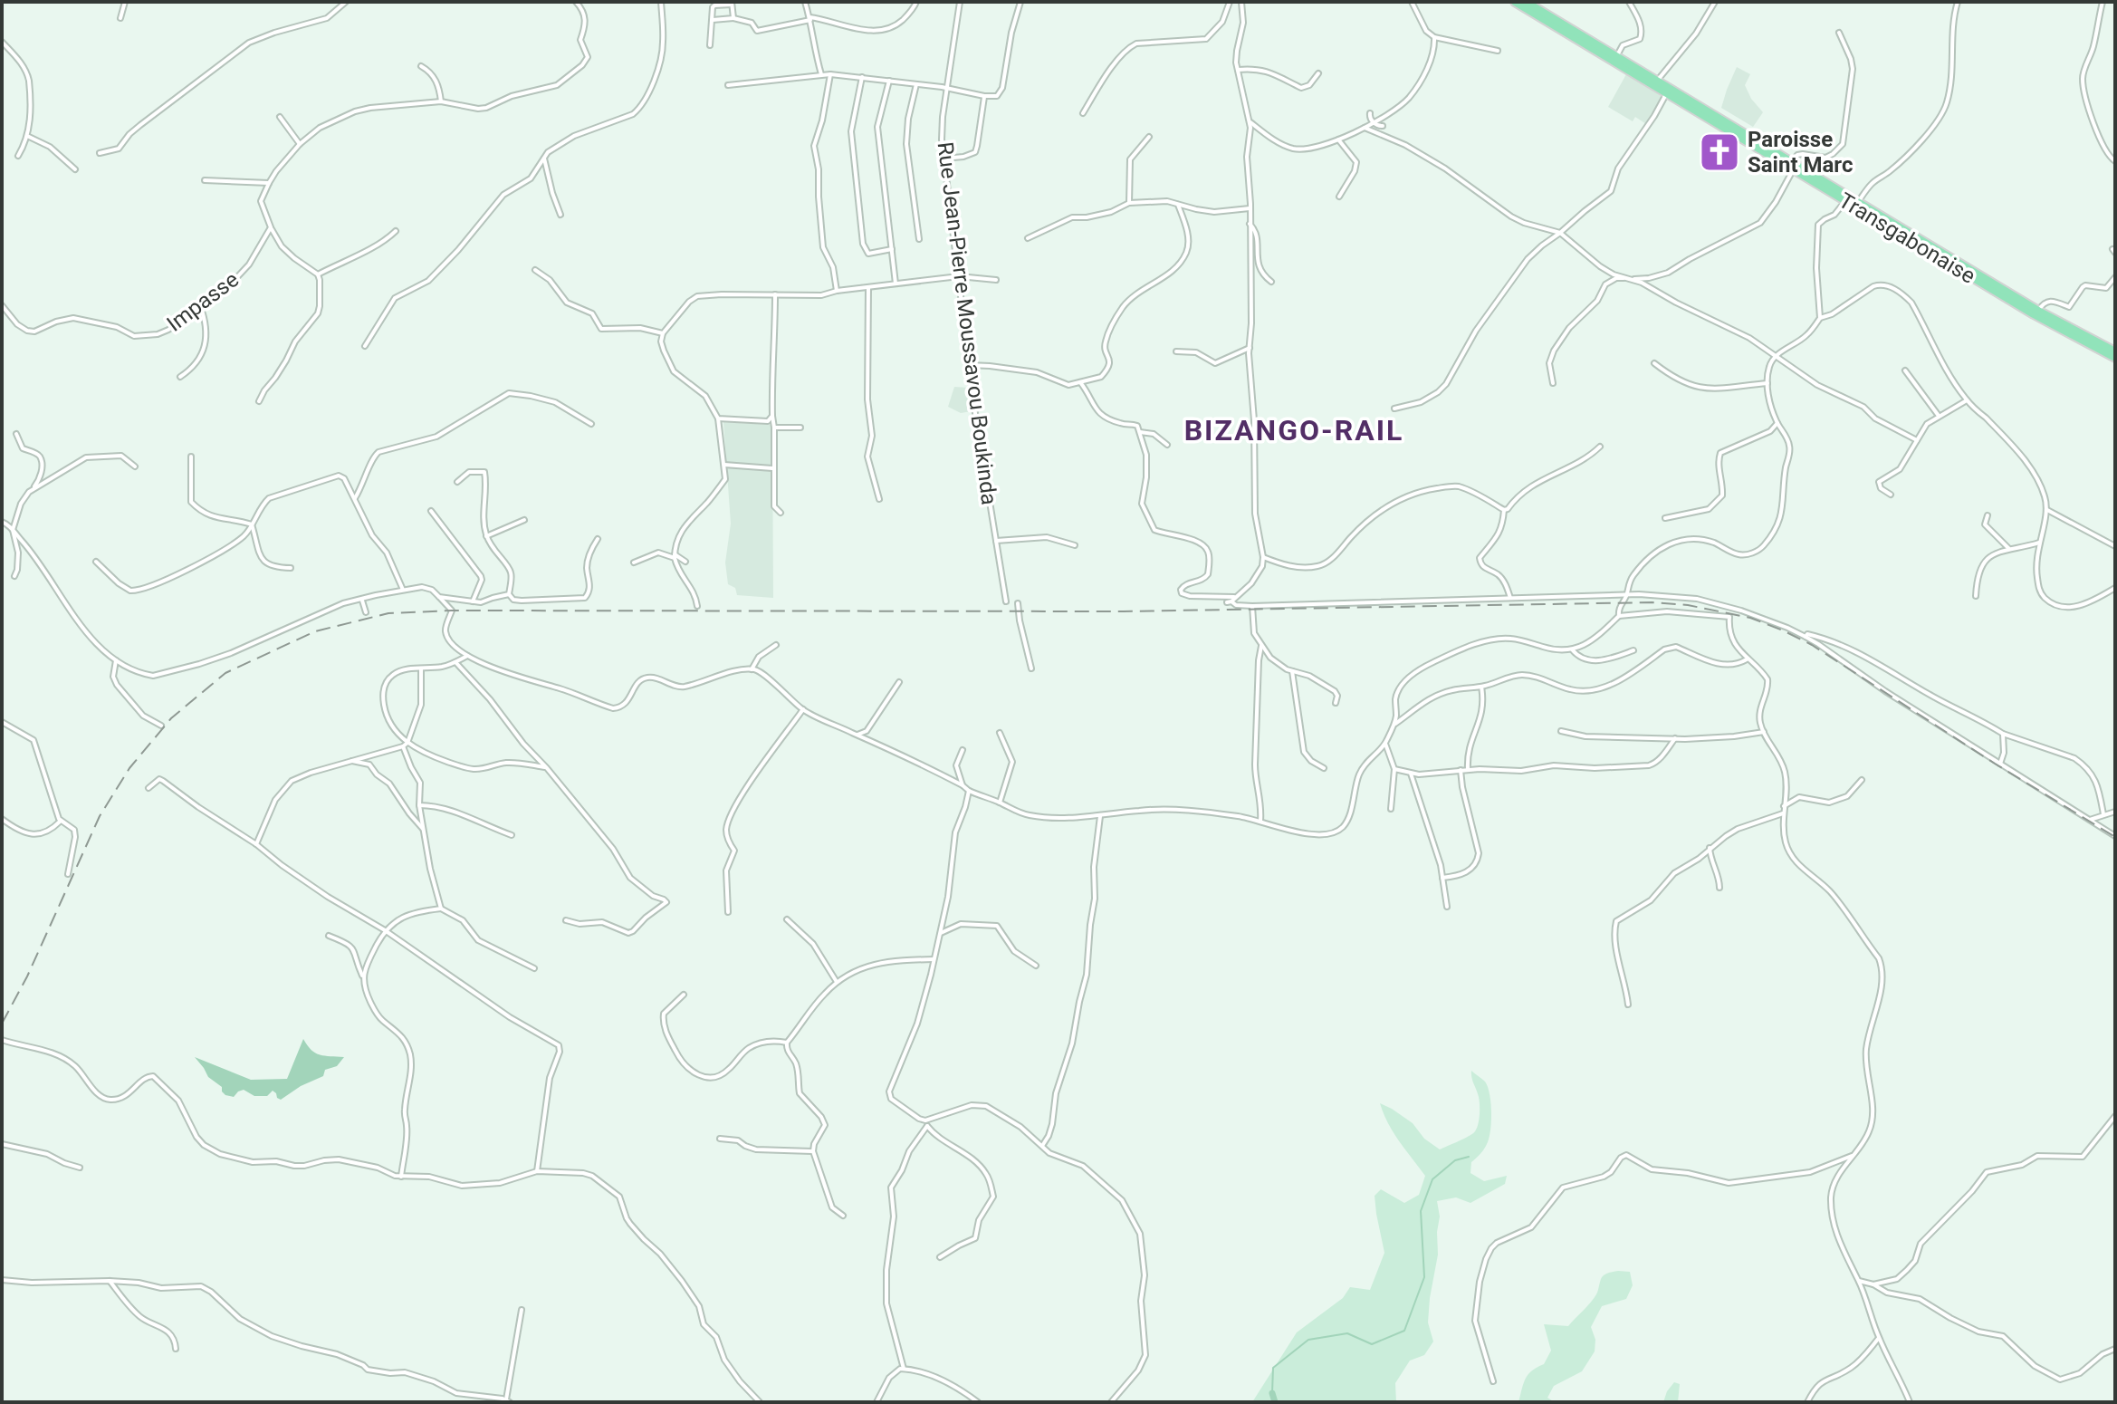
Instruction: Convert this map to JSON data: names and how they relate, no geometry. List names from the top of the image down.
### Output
{
  "streets": {
    "highway": ["Transgabonaise"],
    "street": ["Impasse", "Rue Jean-Pierre Moussavou Boukinda"]
  },
  "districts": ["BIZANGO-RAIL"],
  "places": {
    "church": ["Paroisse Saint Marc"]
  }
}
